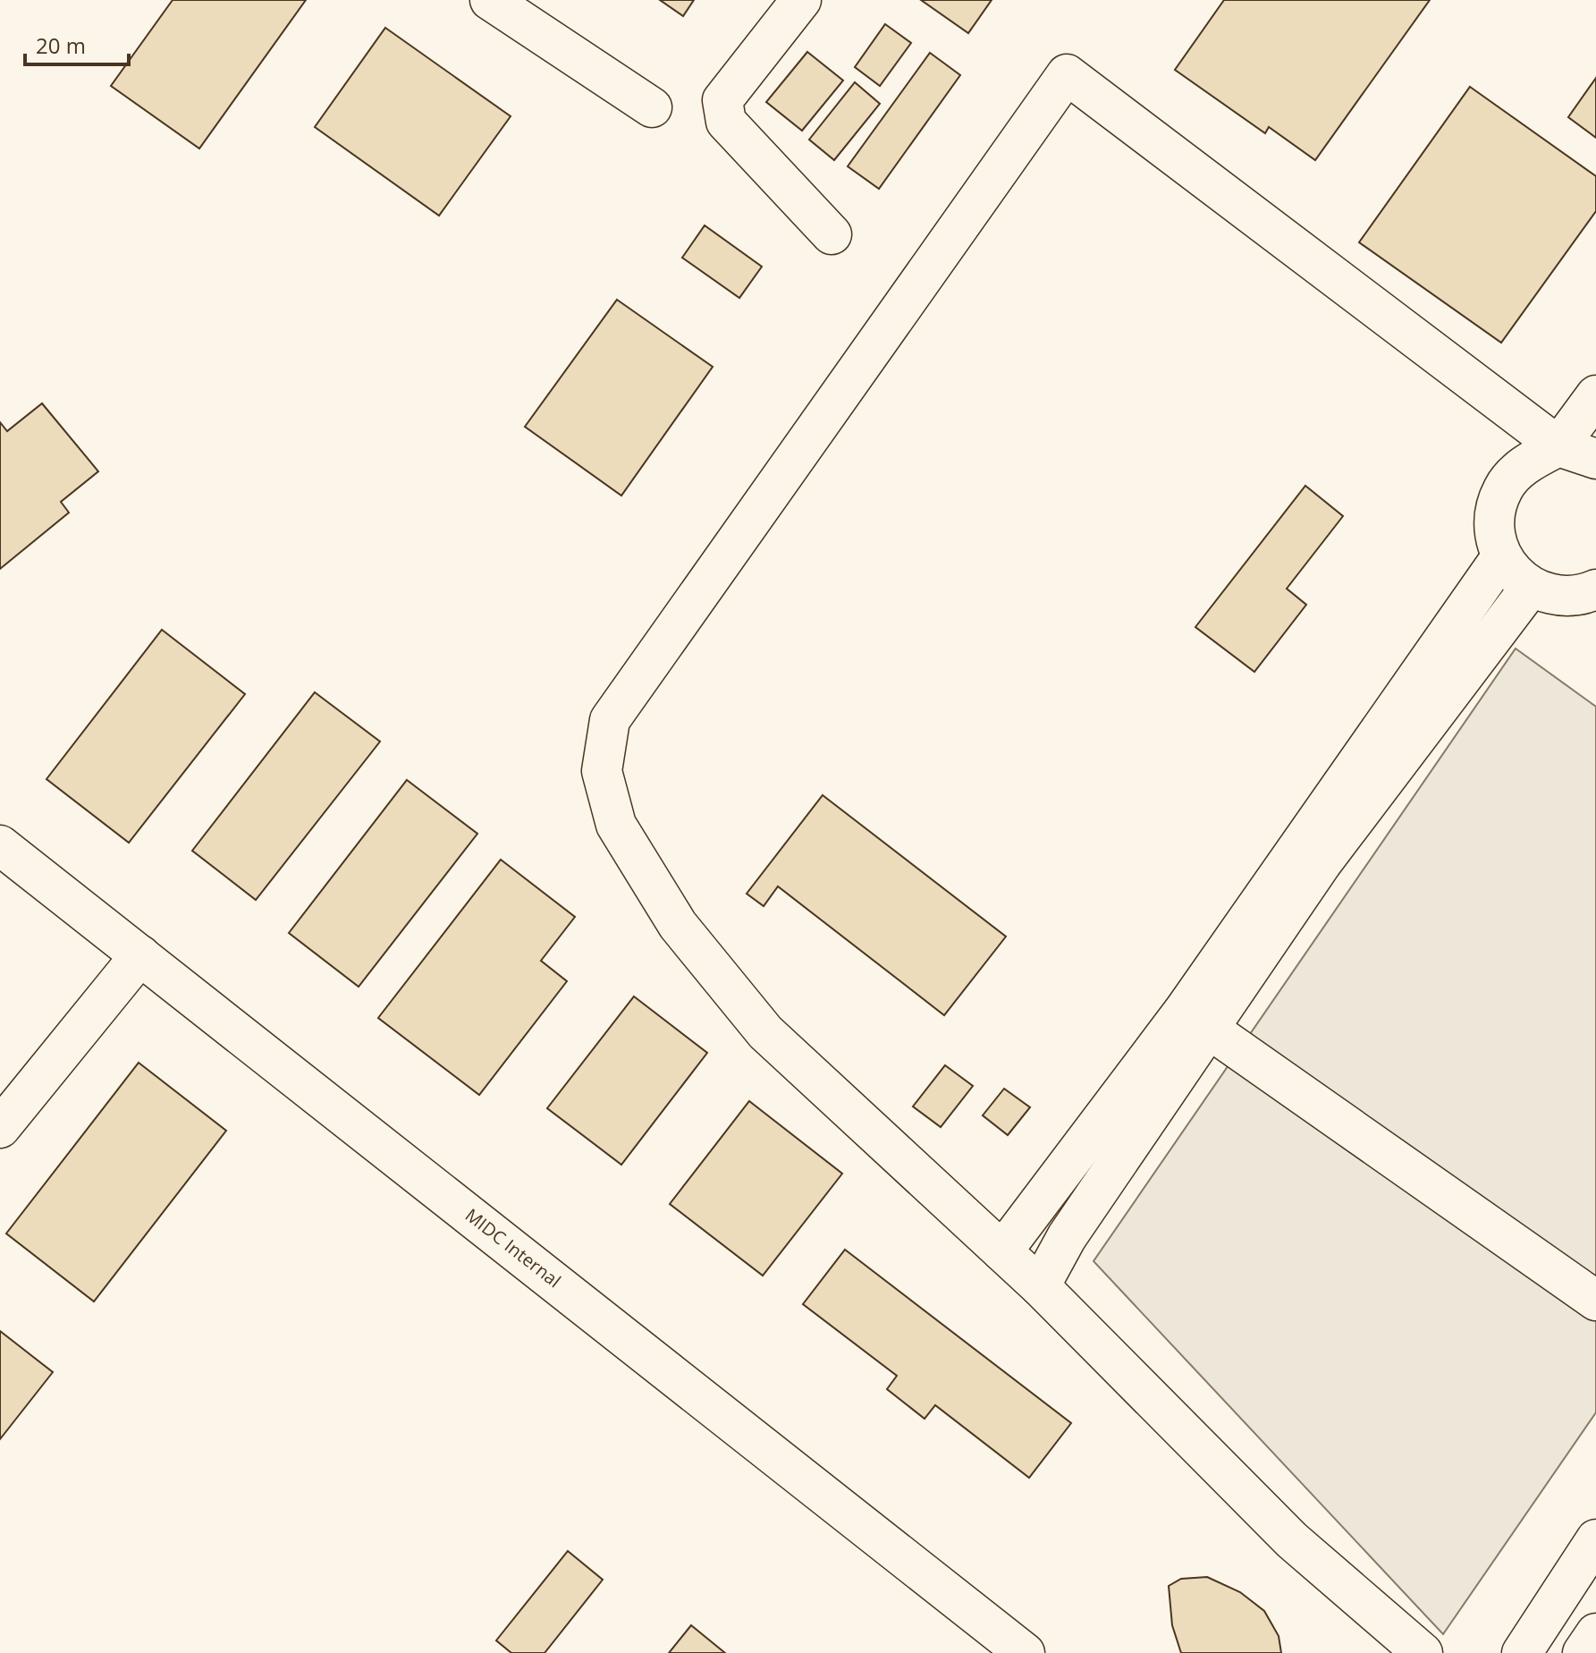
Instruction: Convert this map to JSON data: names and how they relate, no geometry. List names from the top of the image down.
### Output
{
  "streets": {
    "street": ["MIDC Internal"]
  },
  "scale_bar": "20 m"
}
